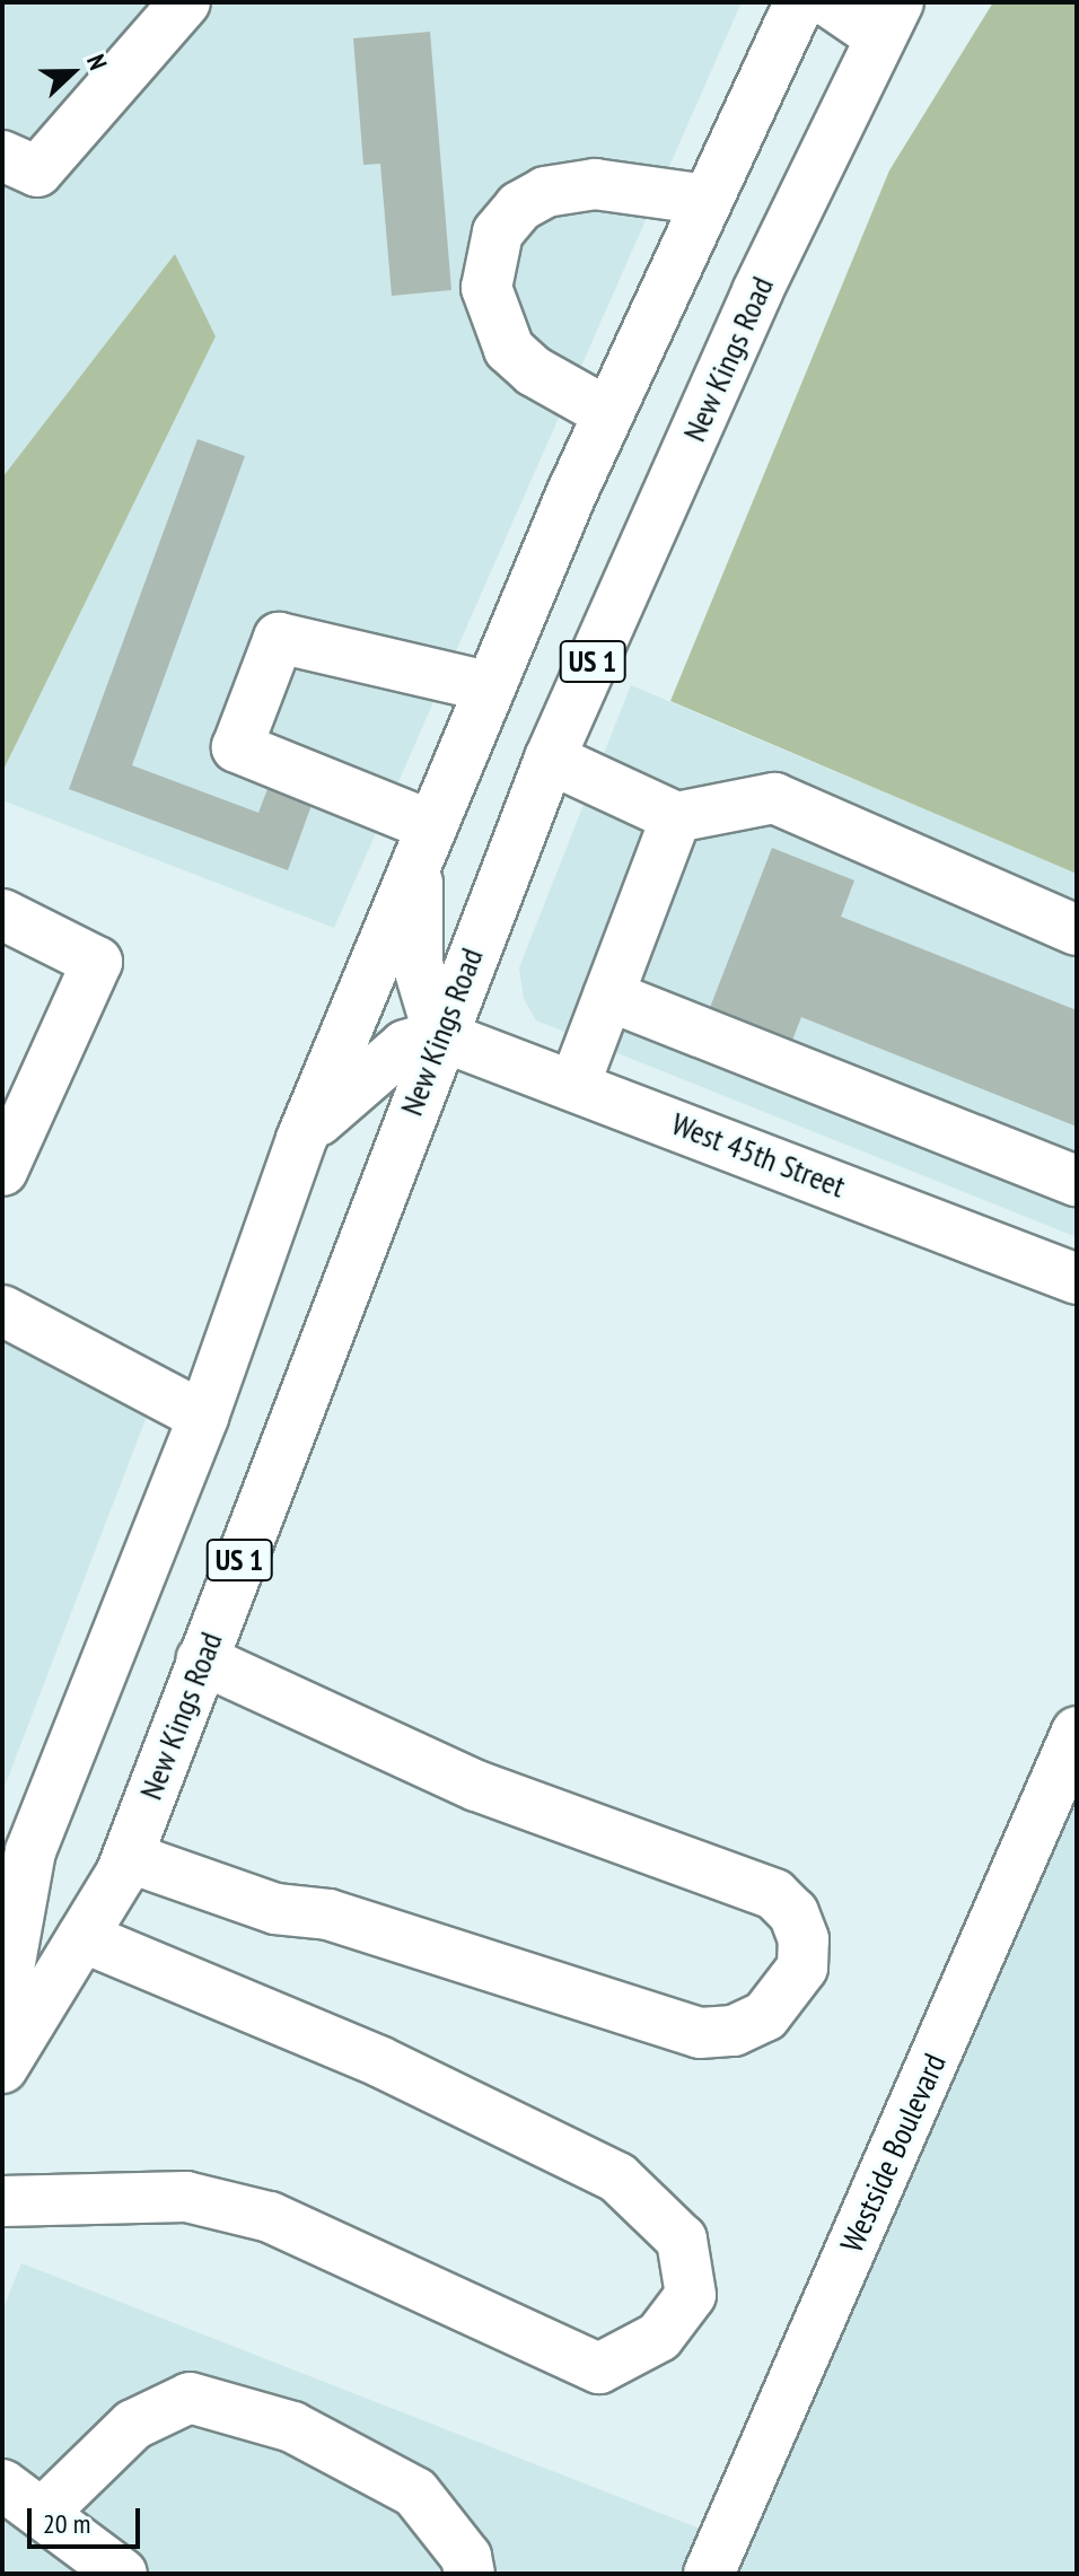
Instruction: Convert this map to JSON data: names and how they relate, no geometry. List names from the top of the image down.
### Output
{
  "streets": {
    "main road": [
      "New Kings Road",
      "US 1",
      "West 45th Street",
      "Westside Boulevard"
    ]
  },
  "crossings": [
    ["New Kings Road", "West 45th Street"]
  ],
  "scale_bar": "20 m",
  "north": "right"
}
